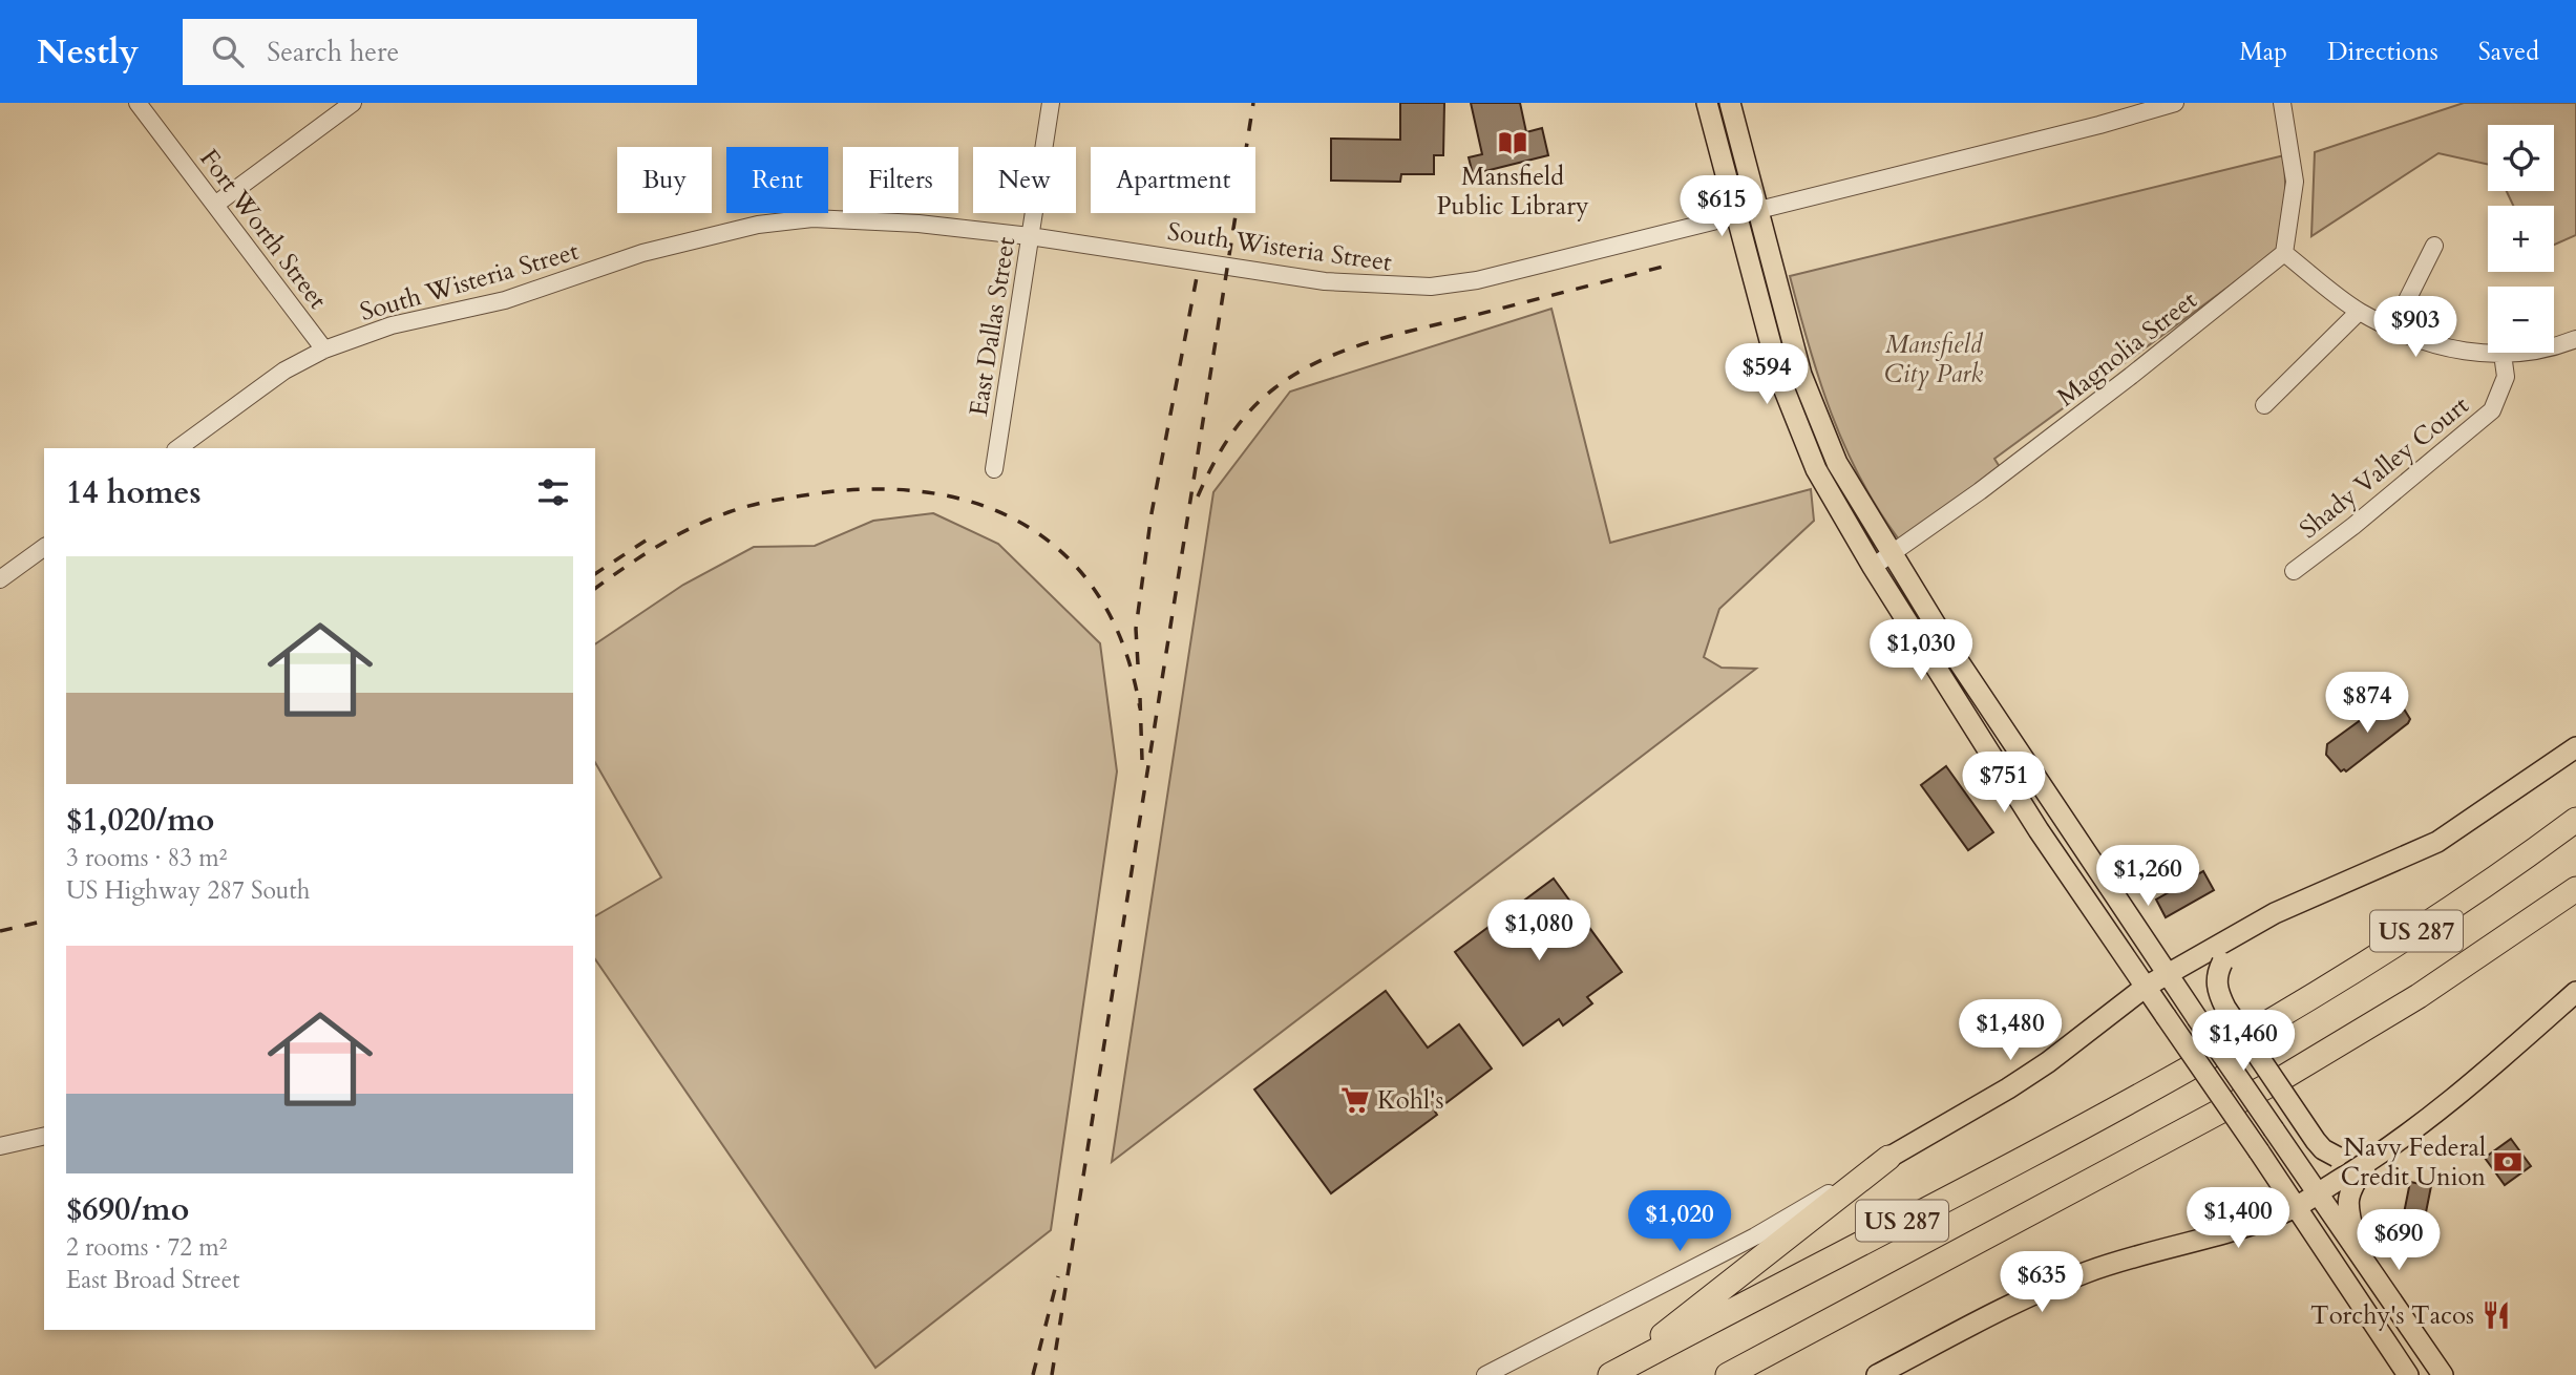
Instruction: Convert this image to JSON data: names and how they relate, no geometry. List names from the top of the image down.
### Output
{
  "streets": {
    "highway": ["US 287"],
    "street": [
      "Fort Worth Street",
      "South Wisteria Street",
      "East Dallas Street",
      "Magnolia Street",
      "Shady Valley Court"
    ]
  },
  "crossings": [
    ["Fort Worth Street", "South Wisteria Street"],
    ["South Wisteria Street", "East Dallas Street"]
  ],
  "parks": ["Mansfield City Park"],
  "places": {
    "library": ["Mansfield Public Library"],
    "supermarket": ["Kohl's"],
    "bank": ["Navy Federal Credit Union"],
    "restaurant": ["Torchy's Tacos"]
  },
  "page": {
    "header": "Nestly",
    "search": "Search here",
    "nav": ["Map", "Directions", "Saved"],
    "map_buttons": ["+", "−"],
    "chip": [
      "Buy",
      "Rent",
      "Filters",
      "New",
      "Apartment"
    ],
    "price": [
      "$615",
      "$903",
      "$594",
      "$1,030",
      "$874",
      "$751",
      "$1,260",
      "$1,080",
      "$1,480",
      "$1,460",
      "$1,400",
      "$1,020",
      "$690",
      "$635"
    ],
    "heading": "14 homes",
    "list": [
      {
        "name": "$1,020/mo",
        "note": "3 rooms · 83 m² · US Highway 287 South"
      },
      {
        "name": "$690/mo",
        "note": "2 rooms · 72 m² · East Broad Street"
      }
    ]
  }
}
